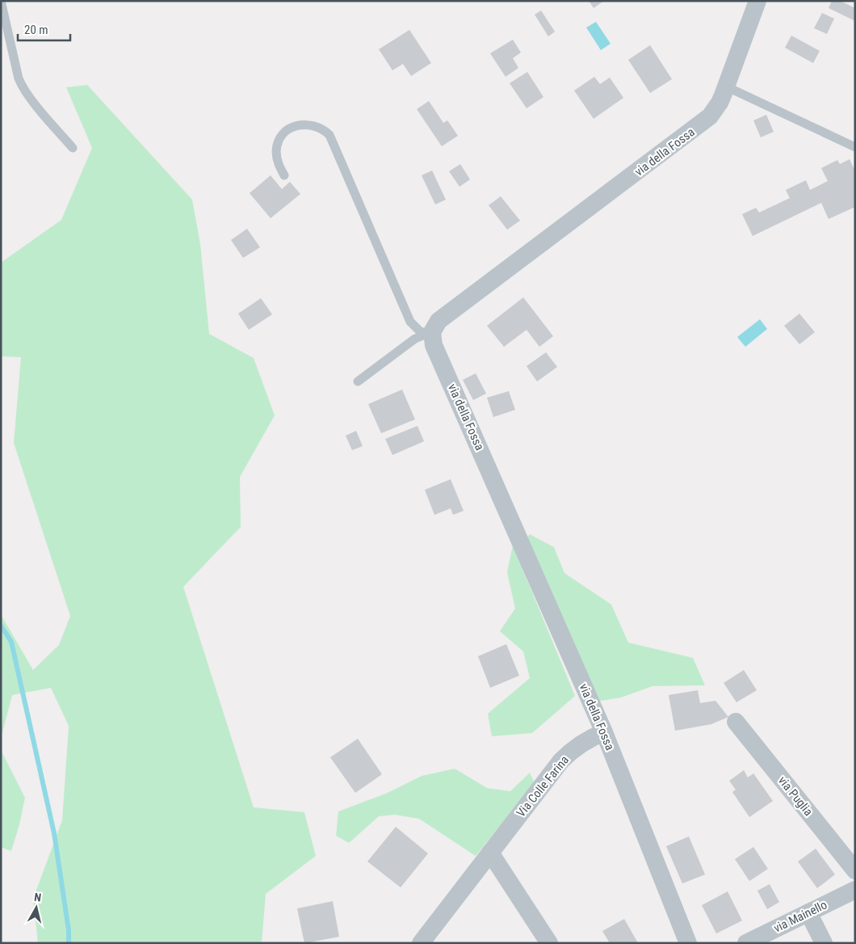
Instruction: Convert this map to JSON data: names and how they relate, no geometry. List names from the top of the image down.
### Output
{
  "streets": {
    "street": [
      "via della Fossa",
      "Via Colle Farina",
      "via Puglia",
      "via Mainello"
    ]
  },
  "crossings": [
    ["via della Fossa", "Via Colle Farina"]
  ],
  "scale_bar": "20 m",
  "north": "top"
}
